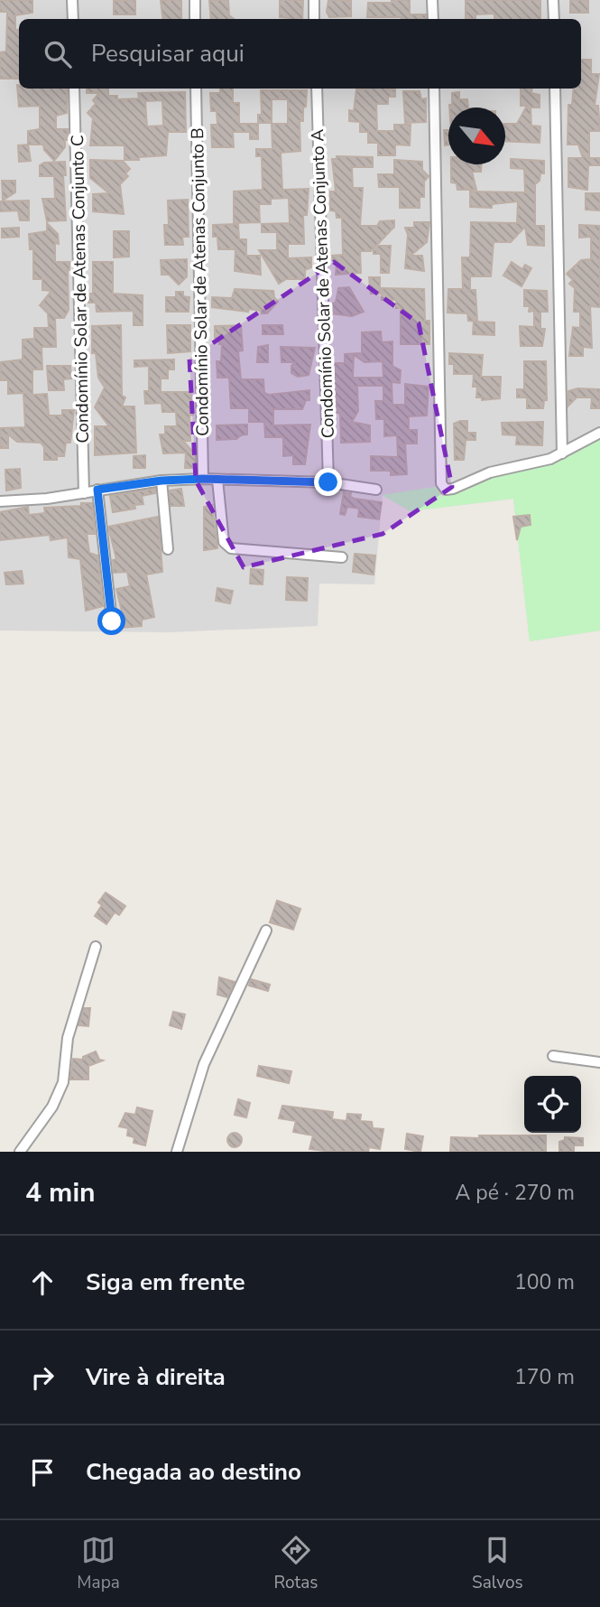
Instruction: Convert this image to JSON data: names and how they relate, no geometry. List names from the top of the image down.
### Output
{
  "streets": {
    "street": ["Condomínio Solar de Atenas Conjunto B", "Condomínio Solar de Atenas Conjunto A", "Condomínio Solar de Atenas Conjunto C"]
  },
  "north": "bottom right",
  "page": {
    "search": "Pesquisar aqui",
    "heading": ["4 min", "A pé · 270 m"],
    "list": [
      ["Siga em frente", "100 m"],
      ["Vire à direita", "170 m"],
      "Chegada ao destino"
    ],
    "nav": ["Mapa", "Rotas", "Salvos"]
  }
}
